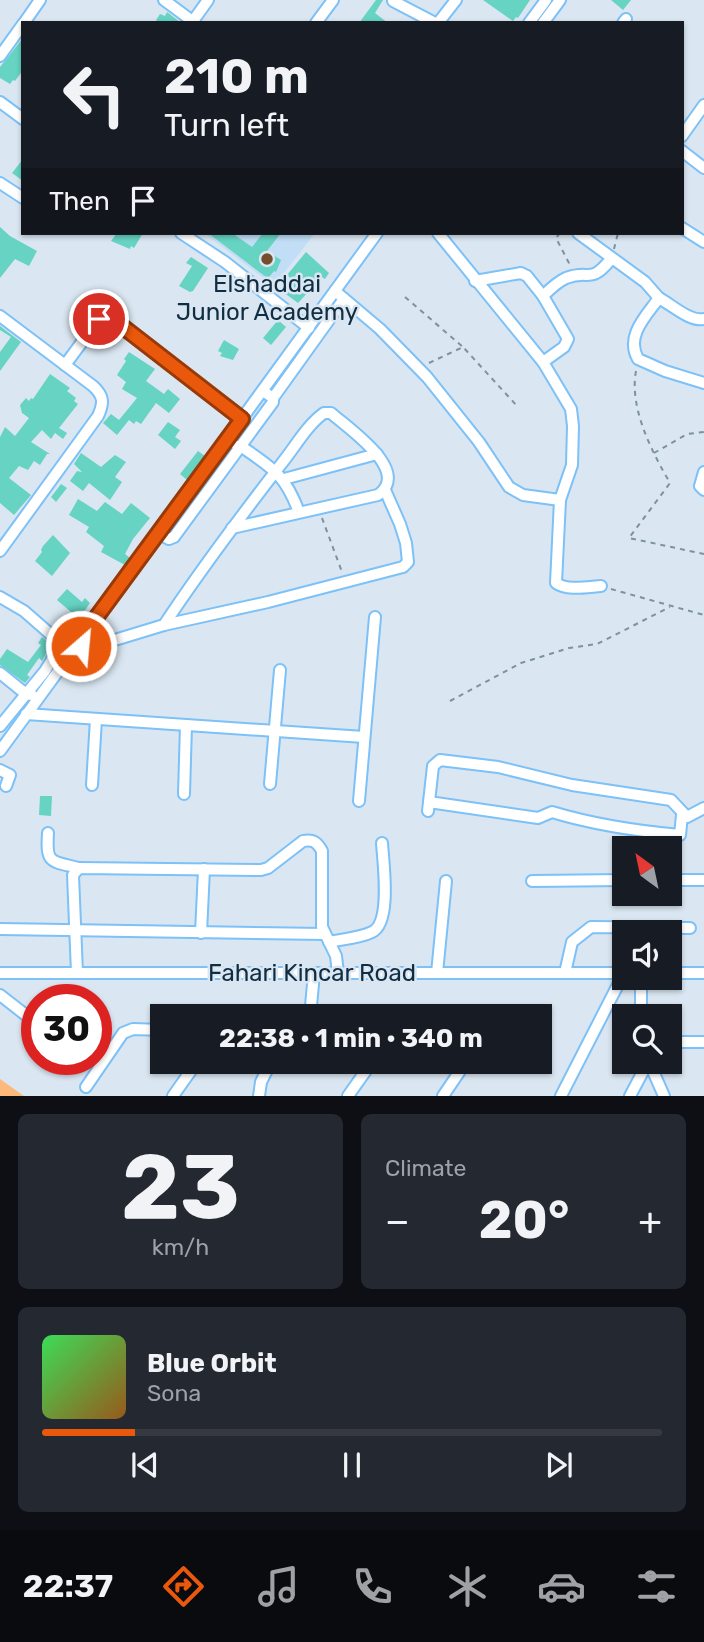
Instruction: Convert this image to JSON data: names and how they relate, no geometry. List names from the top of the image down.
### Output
{
  "streets": {
    "street": ["Fahari Kincar Road"]
  },
  "places": ["Elshaddai Junior Academy"],
  "north": "top left",
  "page": {
    "turn": ["210 m", "Turn left"],
    "then": "Then",
    "limit": "30",
    "trip": "22:38 · 1 min · 340 m",
    "tile": [
      ["23", "km/h"],
      "Climate"
    ],
    "heat": ["−", "20°", "+"],
    "song": ["Blue Orbit", "Sona"],
    "tabs": "22:37"
  }
}
